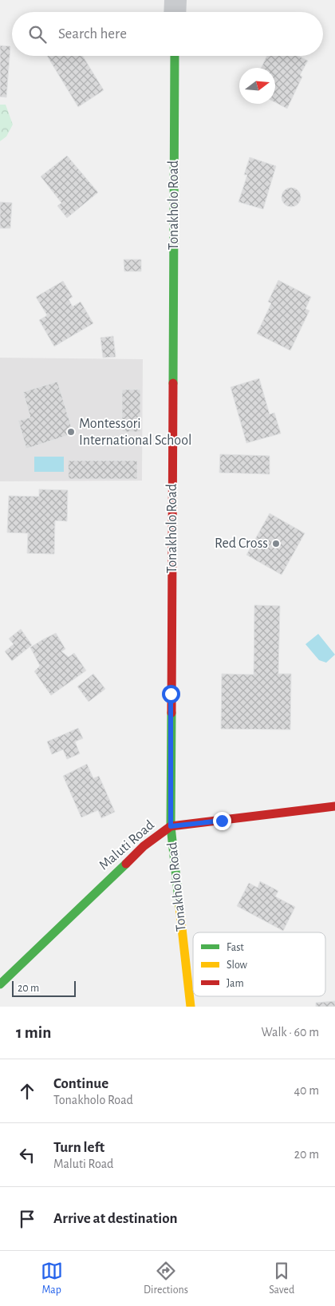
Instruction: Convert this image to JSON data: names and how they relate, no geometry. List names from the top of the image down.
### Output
{
  "streets": {
    "street": ["Tonakholo Road", "Maluti Road"]
  },
  "crossings": [
    ["Tonakholo Road", "Maluti Road"]
  ],
  "places": ["Montessori International School", "Red Cross"],
  "legend": ["Fast", "Slow", "Jam"],
  "scale_bar": "20 m",
  "north": "right",
  "page": {
    "search": "Search here",
    "scale": "20 m",
    "heading": ["1 min", "Walk · 60 m"],
    "list": [
      ["Continue", "Tonakholo Road", "40 m"],
      ["Turn left", "Maluti Road", "20 m"],
      "Arrive at destination"
    ],
    "nav": ["Map", "Directions", "Saved"]
  }
}
